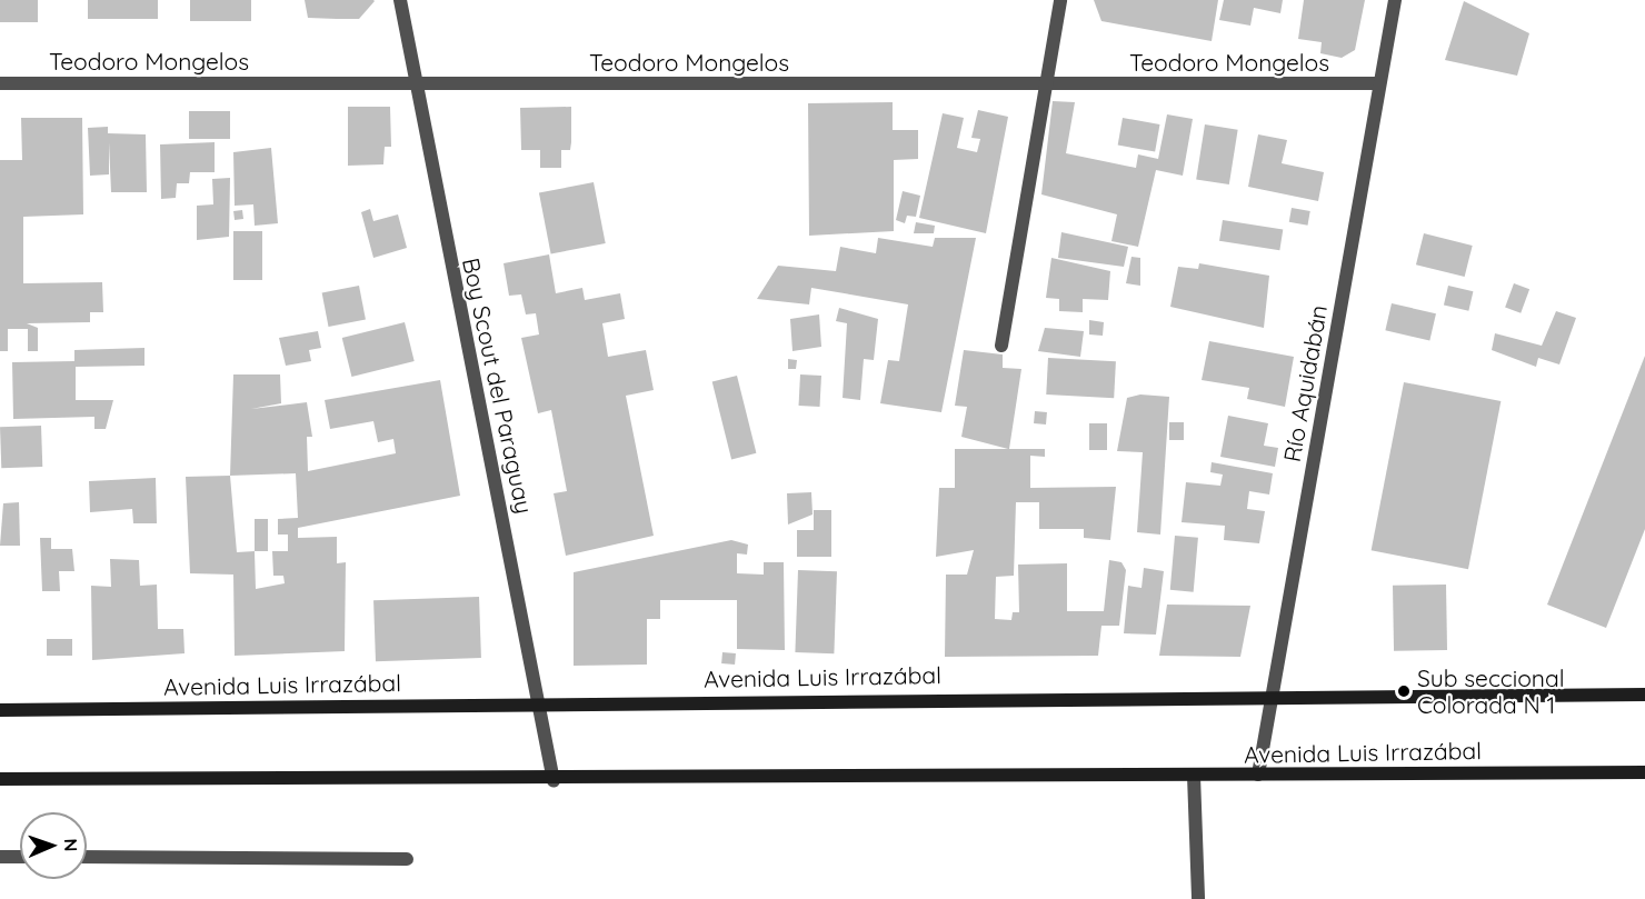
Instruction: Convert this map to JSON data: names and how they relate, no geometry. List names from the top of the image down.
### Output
{
  "streets": {
    "main road": ["Avenida Luis Irrazábal"],
    "street": ["Teodoro Mongelos", "Río Aquidabán", "Boy Scout del Paraguay"]
  },
  "crossings": [
    ["Teodoro Mongelos", "Río Aquidabán"],
    ["Teodoro Mongelos", "Boy Scout del Paraguay"],
    ["Río Aquidabán", "Avenida Luis Irrazábal"],
    ["Boy Scout del Paraguay", "Avenida Luis Irrazábal"]
  ],
  "places": ["Sub seccional Colorada N 1"],
  "north": "right"
}
